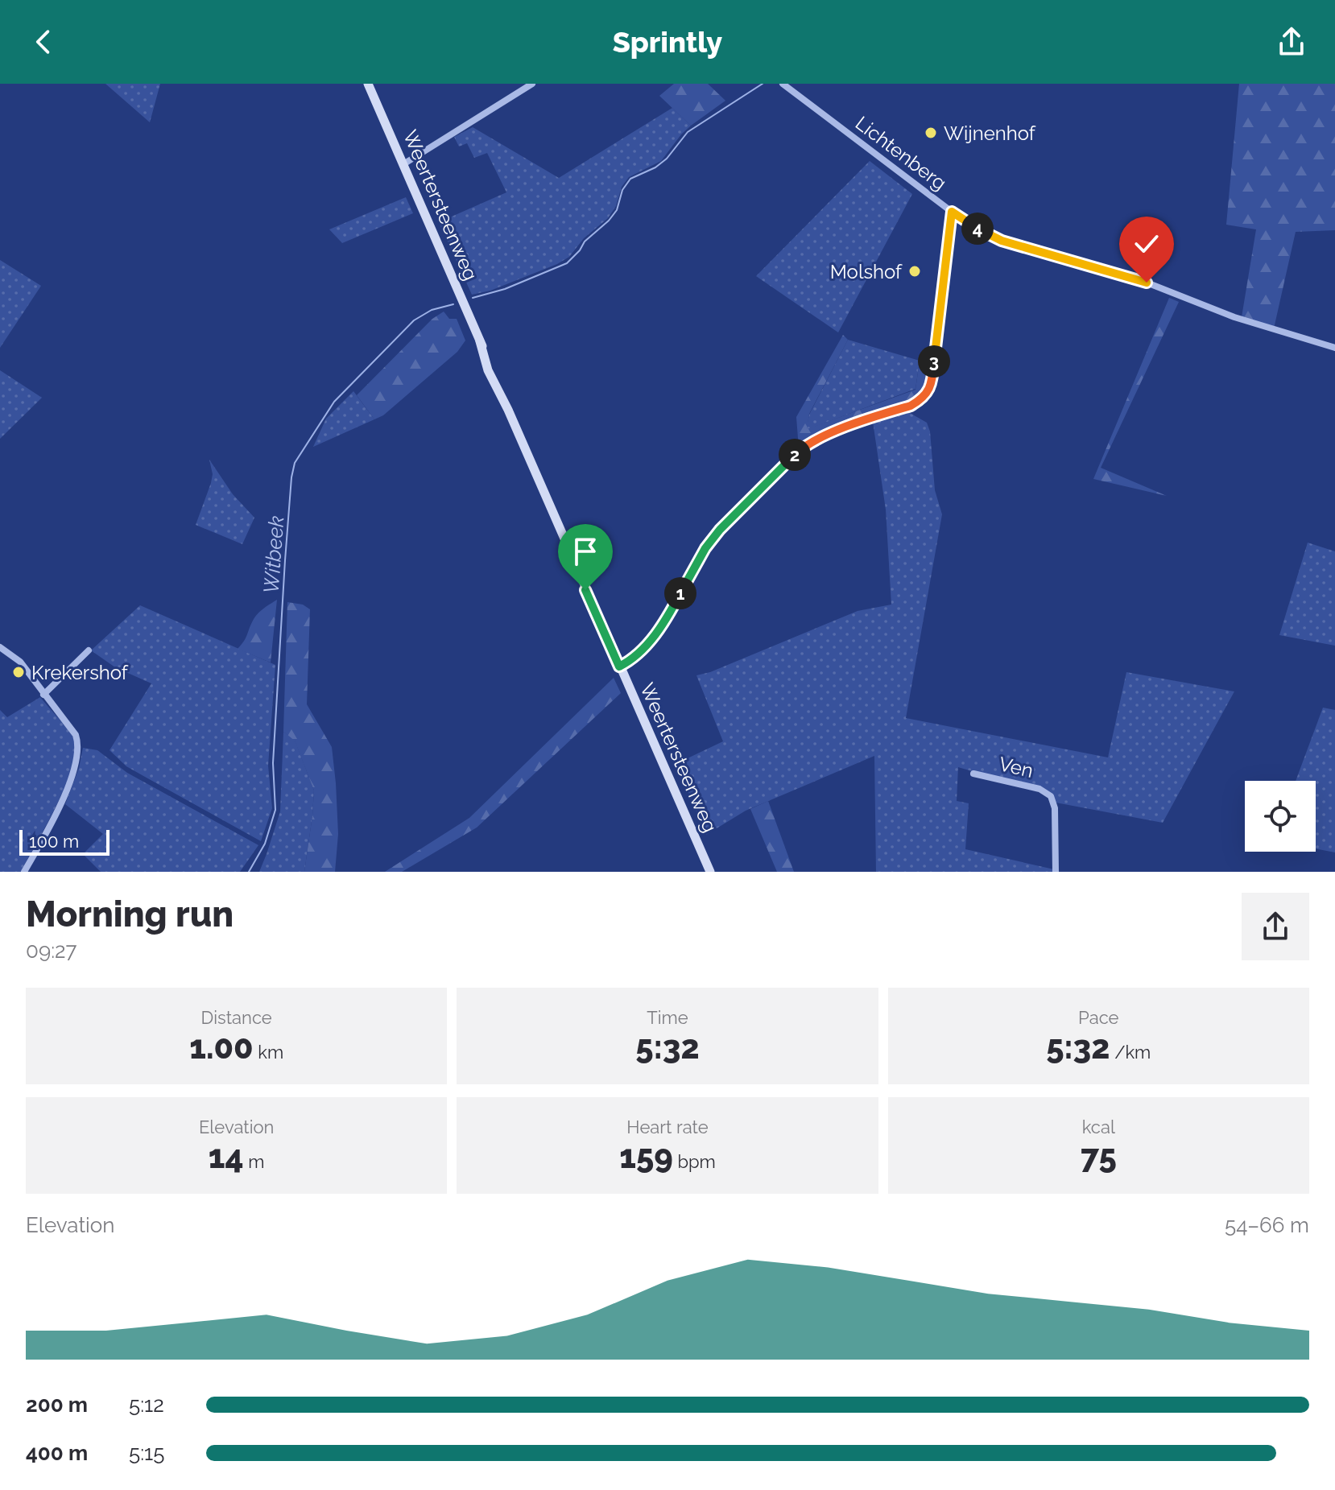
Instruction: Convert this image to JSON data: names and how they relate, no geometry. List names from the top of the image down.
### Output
{
  "streets": {
    "main road": ["Weertersteenweg"],
    "street": ["Lichtenberg", "Ven"]
  },
  "water": ["Witbeek"],
  "places": ["Wijnenhof", "Molshof", "Krekershof"],
  "scale_bar": "100 m",
  "page": {
    "header": "Sprintly",
    "pins": [
      "4",
      "3",
      "2",
      "1"
    ],
    "scale": "100 m",
    "heading": ["Morning run", "09:27"],
    "stats": [
      ["Distance", "1.00 km"],
      ["Time", "5:32"],
      ["Pace", "5:32 /km"],
      ["Elevation", "14 m"],
      ["Heart rate", "159 bpm"],
      ["kcal", "75"]
    ],
    "chart": ["Elevation", "54–66 m"],
    "list": [
      {
        "name": "200 m",
        "note": "5:12"
      },
      {
        "name": "400 m",
        "note": "5:15"
      }
    ]
  }
}
